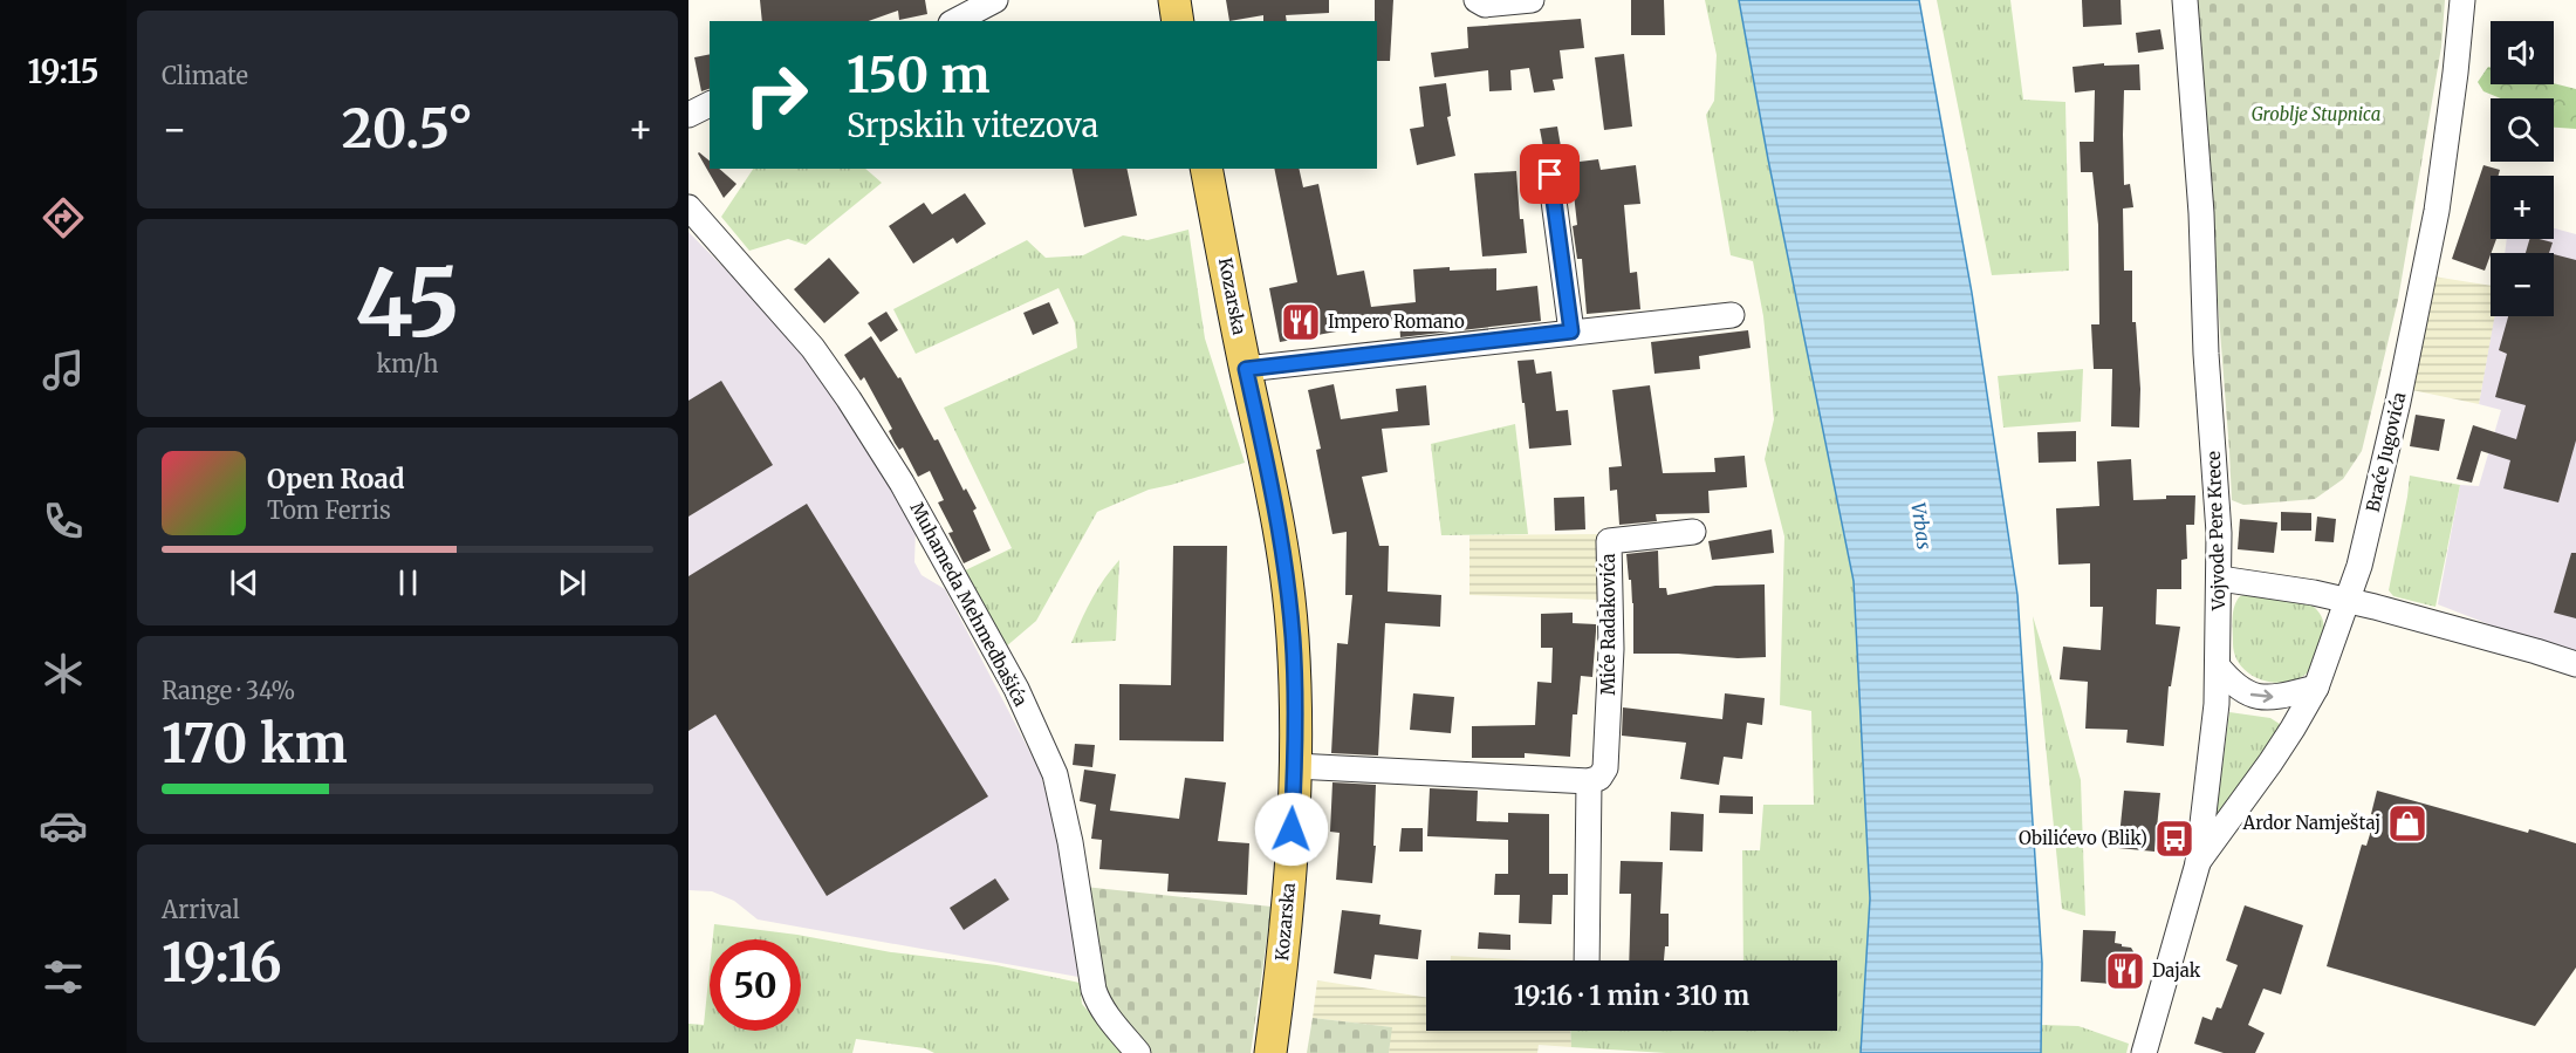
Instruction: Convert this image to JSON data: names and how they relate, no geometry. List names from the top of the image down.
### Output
{
  "streets": {
    "main road": ["Kozarska"],
    "street": [
      "Braće Jugovića",
      "Vojvode Pere Krece",
      "Muhameda Mehmedbašića",
      "Miće Radakovića"
    ]
  },
  "crossings": [
    ["Braće Jugovića", "Vojvode Pere Krece"]
  ],
  "water": ["Vrbas"],
  "parks": ["Groblje Stupnica"],
  "places": {
    "restaurant": ["Impero Romano", "Dajak"],
    "shop": ["Ardor Namještaj"],
    "bus stop": ["Obilićevo (Blik)"]
  },
  "page": {
    "tabs": "19:15",
    "tile": [
      "Climate",
      ["45", "km/h"],
      ["Range · 34%", "170 km"],
      ["Arrival", "19:16"]
    ],
    "map_buttons": ["+", "−"],
    "turn": ["150 m", "Srpskih vitezova"],
    "heat": ["−", "20.5°", "+"],
    "song": ["Open Road", "Tom Ferris"],
    "limit": "50",
    "trip": "19:16 · 1 min · 310 m"
  }
}
